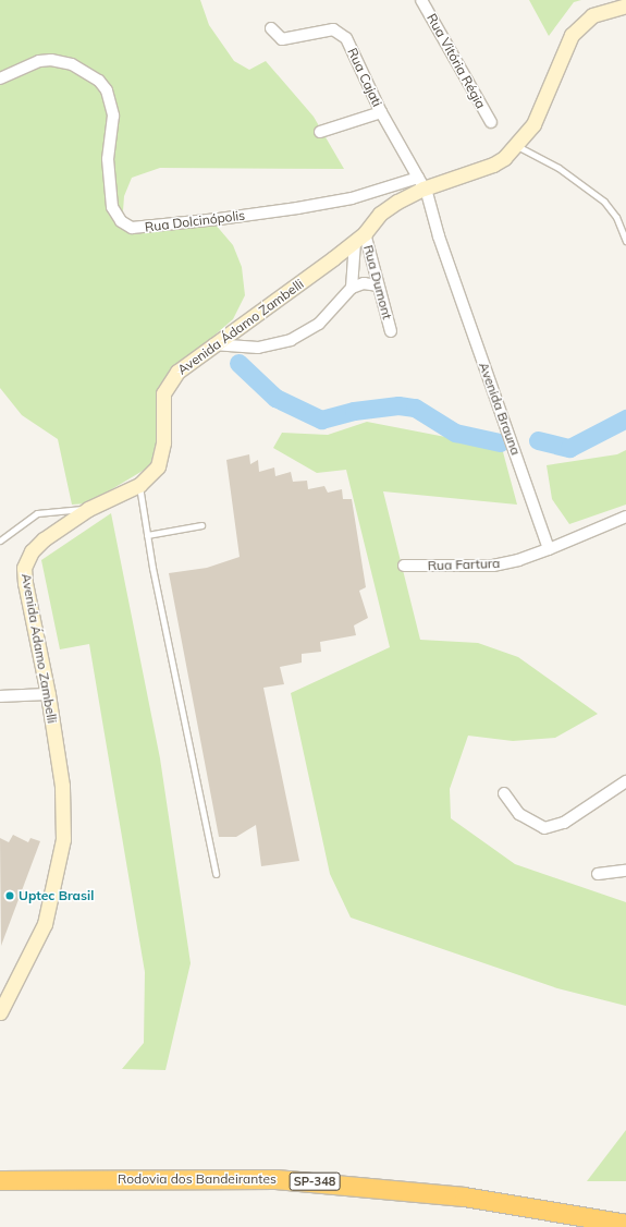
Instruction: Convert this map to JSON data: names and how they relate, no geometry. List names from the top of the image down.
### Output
{
  "streets": {
    "highway": ["Rodovia dos Bandeirantes", "SP-348"],
    "street": [
      "Rua Vitória Régia",
      "Rua Cajati",
      "Rua Dolcinópolis",
      "Rua Dumont",
      "Avenida Ádamo Zambelli",
      "Avenida Brauna",
      "Rua Fartura"
    ]
  },
  "crossings": [
    ["Rua Cajati", "Rua Dolcinópolis"],
    ["Rua Cajati", "Avenida Ádamo Zambelli"],
    ["Rua Cajati", "Avenida Brauna"],
    ["Rua Dolcinópolis", "Avenida Ádamo Zambelli"],
    ["Rua Dolcinópolis", "Avenida Brauna"],
    ["Rua Dumont", "Avenida Ádamo Zambelli"],
    ["Avenida Ádamo Zambelli", "Avenida Brauna"],
    ["Avenida Brauna", "Rua Fartura"]
  ],
  "places": ["Uptec Brasil"]
}
